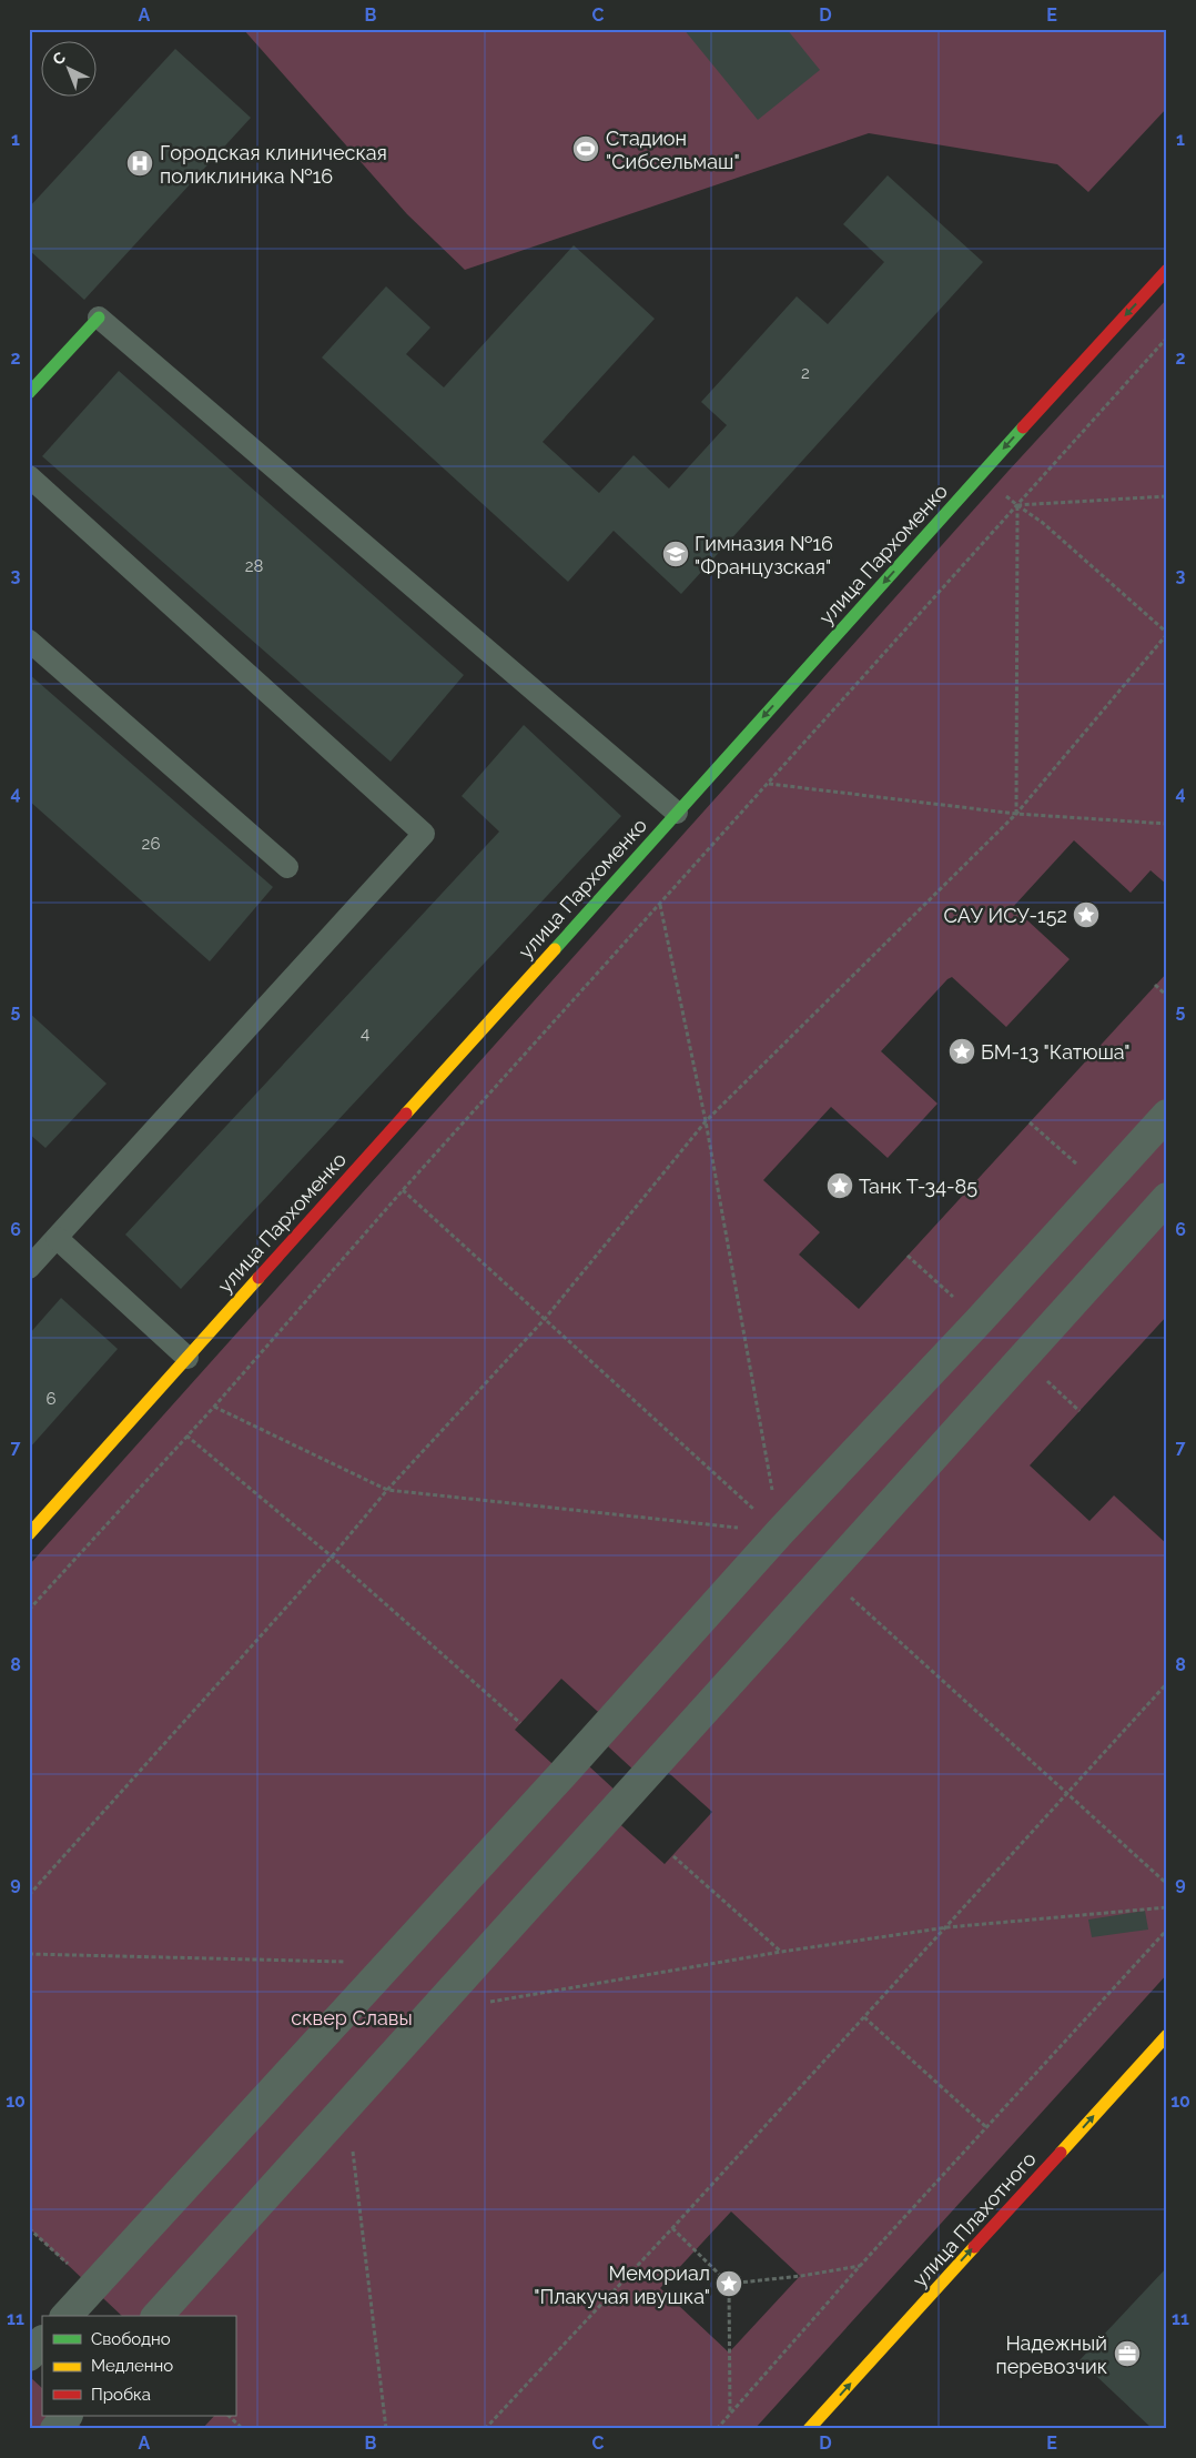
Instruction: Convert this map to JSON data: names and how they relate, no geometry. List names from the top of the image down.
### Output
{
  "streets": {
    "street": ["улица Пархоменко", "улица Плахотного"]
  },
  "one_way": ["улица Пархоменко", "улица Плахотного"],
  "parks": ["сквер Славы"],
  "places": {
    "sports": ["Стадион \"Сибсельмаш\""],
    "hospital": ["Городская клиническая поликлиника №16"],
    "school or university": ["Гимназия №16 \"Французская\""],
    "place": [
      "САУ ИСУ-152",
      "БМ-13 \"Катюша\"",
      "Танк Т-34-85",
      "Мемориал \"Плакучая ивушка\""
    ],
    "office": ["Надежный перевозчик"]
  },
  "house_numbers": [
    "2",
    "28",
    "26",
    "4",
    "6"
  ],
  "legend": ["Свободно", "Медленно", "Пробка"],
  "north": "top left",
  "grid": {
    "columns": [
      "A",
      "B",
      "C",
      "D",
      "E"
    ],
    "rows": [
      "1",
      "2",
      "3",
      "4",
      "5",
      "6",
      "7",
      "8",
      "9",
      "10",
      "11"
    ]
  }
}
